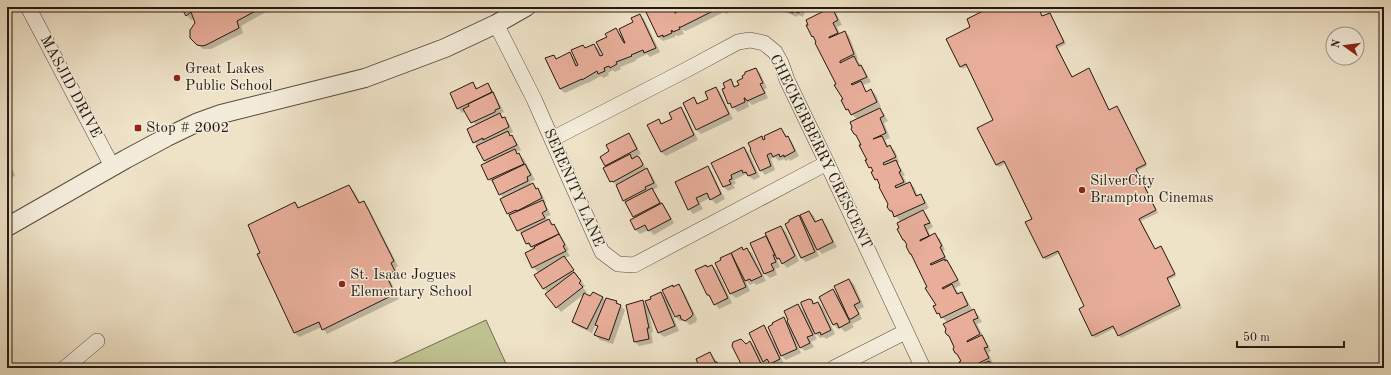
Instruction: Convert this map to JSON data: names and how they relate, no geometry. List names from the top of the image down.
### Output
{
  "streets": {
    "street": ["MASJID DRIVE", "CHECKERBERRY CRESCENT", "SERENITY LANE"]
  },
  "crossings": [
    ["CHECKERBERRY CRESCENT", "SERENITY LANE"]
  ],
  "places": {
    "other": ["Great Lakes Public School", "SilverCity Brampton Cinemas", "St. Isaac Jogues Elementary School"],
    "transit": ["Stop # 2002"]
  },
  "scale_bar": "50 m",
  "north": "left"
}
